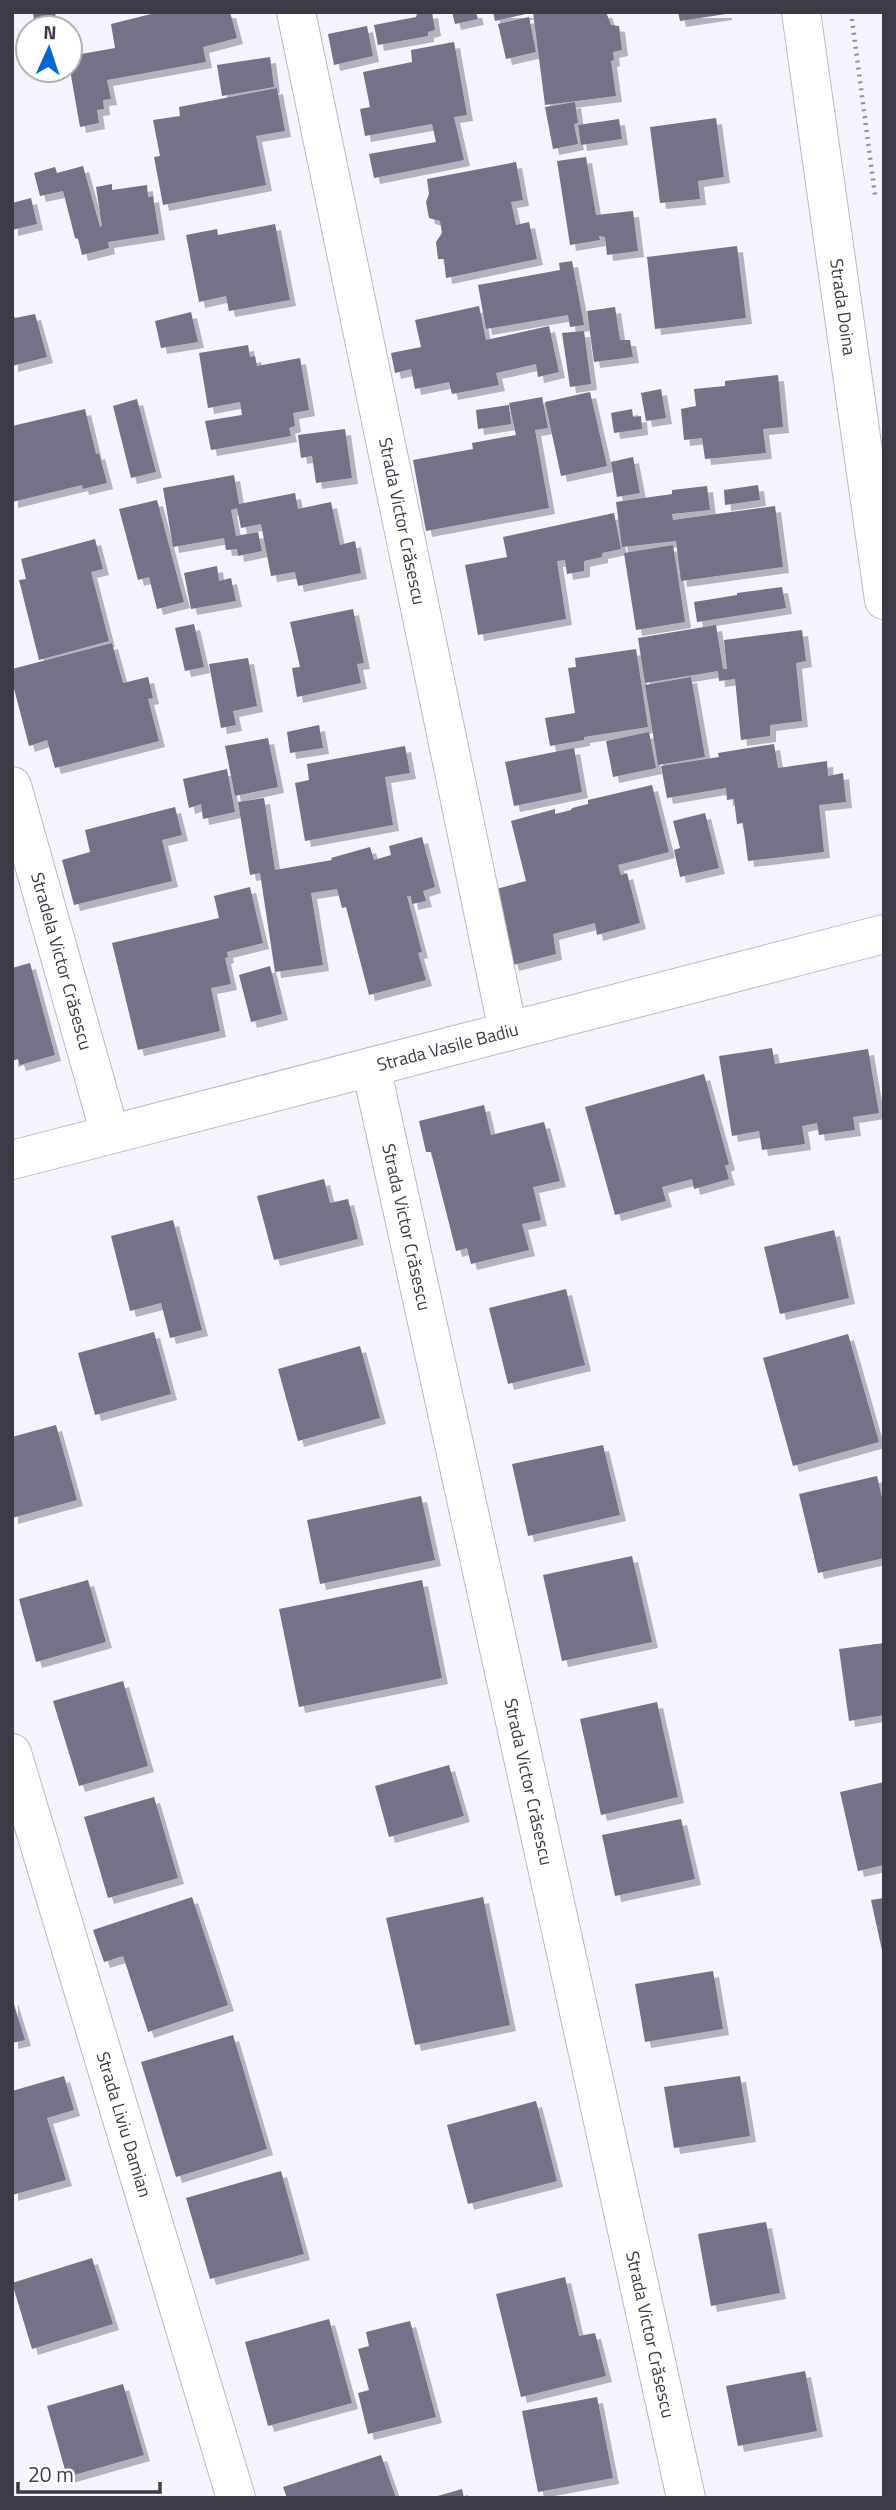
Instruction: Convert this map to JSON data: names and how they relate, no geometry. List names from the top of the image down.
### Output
{
  "streets": {
    "street": [
      "Strada Doina",
      "Strada Victor Crăsescu",
      "Stradela Victor Crăsescu",
      "Strada Vasile Badiu",
      "Strada Liviu Damian"
    ]
  },
  "crossings": [
    ["Strada Victor Crăsescu", "Strada Vasile Badiu"],
    ["Stradela Victor Crăsescu", "Strada Vasile Badiu"]
  ],
  "scale_bar": "20 m",
  "north": "top"
}
